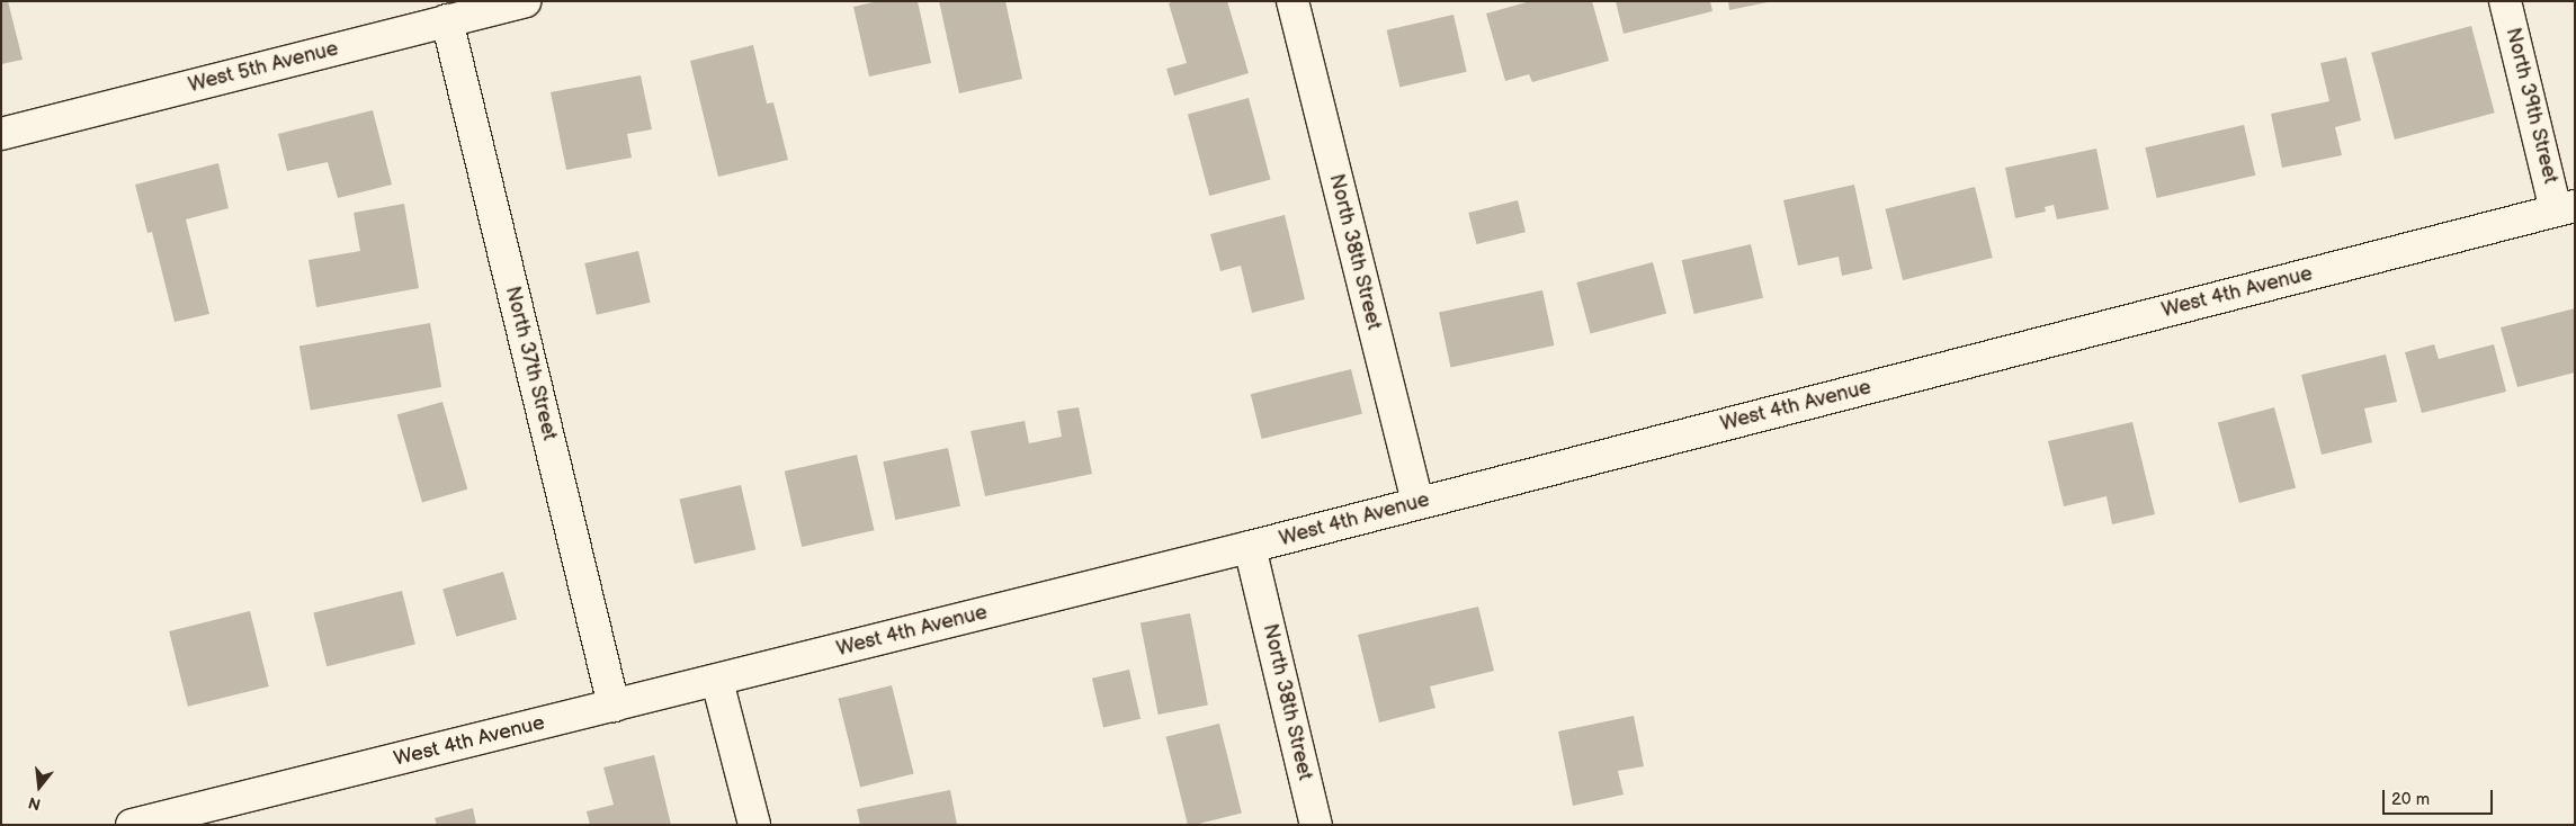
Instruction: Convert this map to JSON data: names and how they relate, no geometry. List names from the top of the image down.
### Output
{
  "streets": {
    "street": [
      "West 5th Avenue",
      "North 39th Street",
      "North 38th Street",
      "West 4th Avenue",
      "North 37th Street"
    ]
  },
  "crossings": [
    ["West 5th Avenue", "North 37th Street"],
    ["North 39th Street", "West 4th Avenue"],
    ["North 38th Street", "West 4th Avenue"],
    ["West 4th Avenue", "North 37th Street"]
  ],
  "scale_bar": "20 m",
  "north": "bottom"
}
